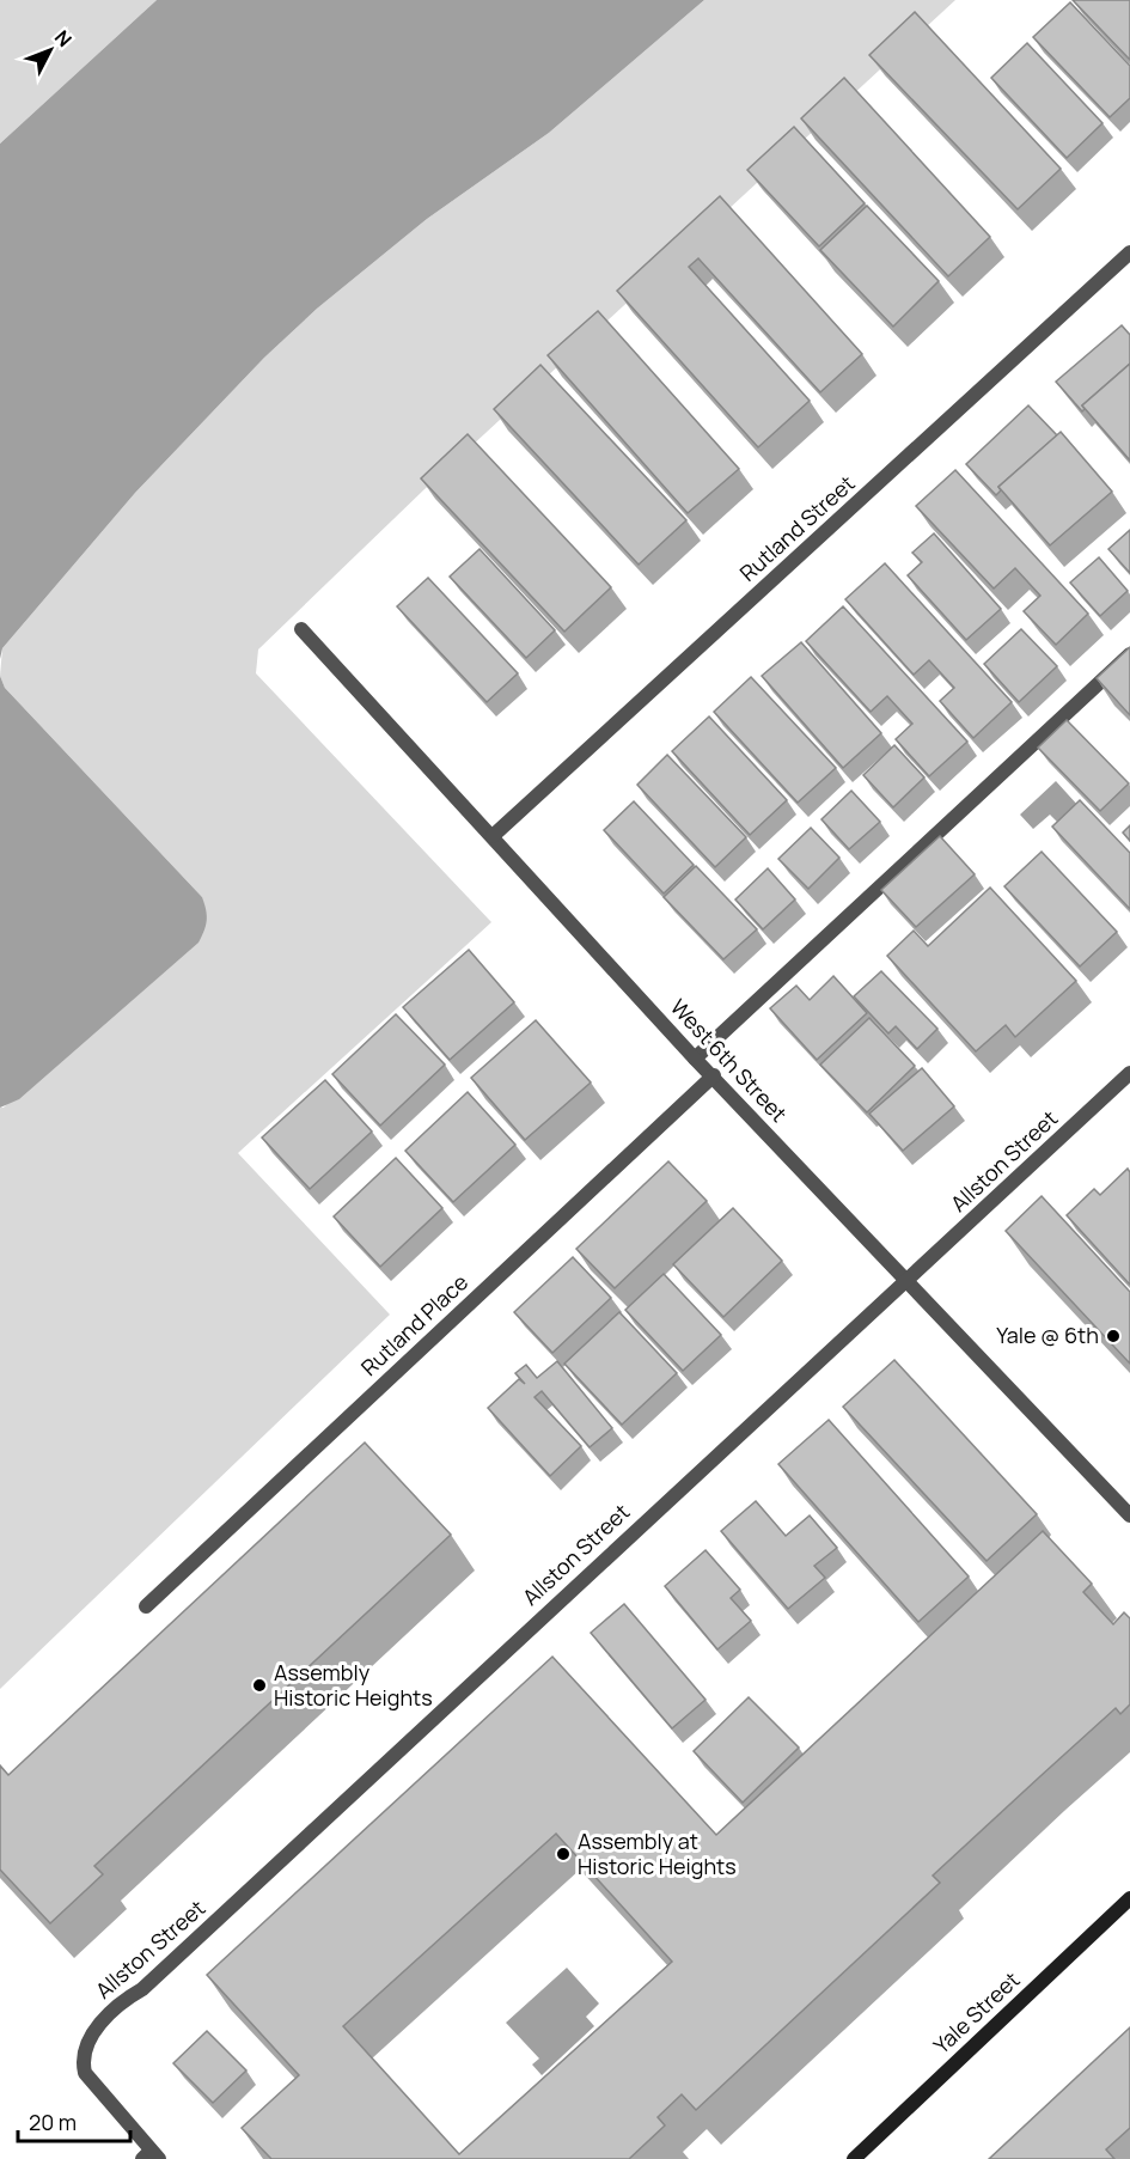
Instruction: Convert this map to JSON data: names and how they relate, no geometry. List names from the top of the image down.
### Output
{
  "streets": {
    "main road": ["Yale Street"],
    "street": [
      "Rutland Street",
      "West 6th Street",
      "Allston Street",
      "Rutland Place"
    ]
  },
  "crossings": [
    ["Rutland Street", "West 6th Street"],
    ["West 6th Street", "Allston Street"],
    ["West 6th Street", "Rutland Place"]
  ],
  "places": ["Yale @ 6th", "Assembly Historic Heights", "Assembly at Historic Heights"],
  "scale_bar": "20 m",
  "north": "top right"
}
